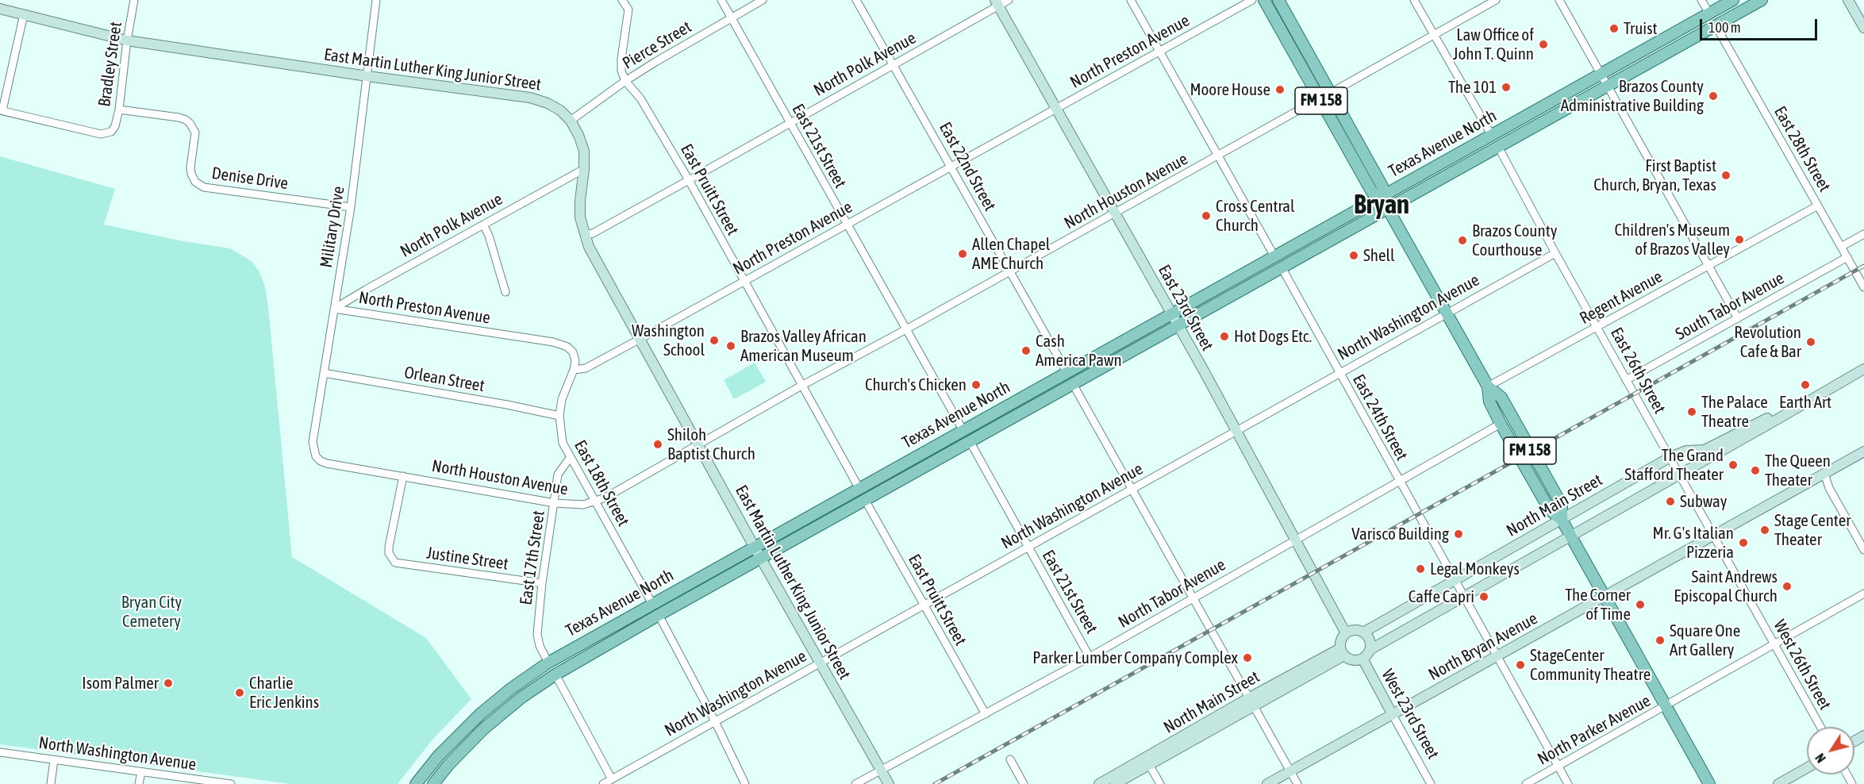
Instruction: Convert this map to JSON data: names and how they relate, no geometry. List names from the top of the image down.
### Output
{
  "streets": {
    "main road": ["FM 158", "Texas Avenue North"],
    "street": [
      "Pierce Street",
      "North Preston Avenue",
      "Bradley Street",
      "North Polk Avenue",
      "East Martin Luther King Junior Street",
      "East 21st Street",
      "East 28th Street",
      "East 22nd Street",
      "Denise Drive",
      "East Pruitt Street",
      "North Houston Avenue",
      "Military Drive",
      "Regent Avenue",
      "South Tabor Avenue",
      "East 23rd Street",
      "North Washington Avenue",
      "East 26th Street",
      "Orlean Street",
      "East 24th Street",
      "East 18th Street",
      "North Main Street",
      "East 17th Street",
      "Justine Street",
      "North Tabor Avenue",
      "North Bryan Avenue",
      "West 26th Street",
      "West 23rd Street",
      "North Parker Avenue"
    ]
  },
  "crossings": [
    ["Pierce Street", "East Martin Luther King Junior Street"],
    ["Pierce Street", "East 21st Street"],
    ["Pierce Street", "East Pruitt Street"],
    ["North Preston Avenue", "North Polk Avenue"],
    ["North Preston Avenue", "East Martin Luther King Junior Street"],
    ["North Preston Avenue", "East 21st Street"],
    ["North Preston Avenue", "East 22nd Street"],
    ["North Preston Avenue", "East Pruitt Street"],
    ["North Preston Avenue", "Military Drive"],
    ["North Preston Avenue", "East 23rd Street"],
    ["North Preston Avenue", "East 18th Street"],
    ["Bradley Street", "East Martin Luther King Junior Street"],
    ["Bradley Street", "Denise Drive"],
    ["North Polk Avenue", "East Martin Luther King Junior Street"],
    ["North Polk Avenue", "East 21st Street"],
    ["North Polk Avenue", "East 22nd Street"],
    ["North Polk Avenue", "East Pruitt Street"],
    ["North Polk Avenue", "Military Drive"],
    ["North Polk Avenue", "East 23rd Street"],
    ["East Martin Luther King Junior Street", "Texas Avenue North"],
    ["East Martin Luther King Junior Street", "North Houston Avenue"],
    ["East Martin Luther King Junior Street", "Military Drive"],
    ["East Martin Luther King Junior Street", "North Washington Avenue"],
    ["East Martin Luther King Junior Street", "North Tabor Avenue"],
    ["FM 158", "Texas Avenue North"],
    ["FM 158", "North Houston Avenue"],
    ["FM 158", "Regent Avenue"],
    ["FM 158", "North Washington Avenue"],
    ["FM 158", "North Main Street"],
    ["FM 158", "North Tabor Avenue"],
    ["FM 158", "North Bryan Avenue"],
    ["FM 158", "North Parker Avenue"],
    ["Texas Avenue North", "East 21st Street"],
    ["Texas Avenue North", "East 28th Street"],
    ["Texas Avenue North", "East 22nd Street"],
    ["Texas Avenue North", "East Pruitt Street"],
    ["Texas Avenue North", "East 23rd Street"],
    ["Texas Avenue North", "East 26th Street"],
    ["Texas Avenue North", "East 24th Street"],
    ["Texas Avenue North", "East 18th Street"],
    ["Texas Avenue North", "East 17th Street"],
    ["East 21st Street", "North Houston Avenue"],
    ["East 21st Street", "North Washington Avenue"],
    ["East 21st Street", "North Tabor Avenue"],
    ["East 28th Street", "Regent Avenue"],
    ["East 28th Street", "South Tabor Avenue"],
    ["East 22nd Street", "North Houston Avenue"],
    ["Denise Drive", "Military Drive"],
    ["East Pruitt Street", "North Houston Avenue"],
    ["East Pruitt Street", "North Washington Avenue"],
    ["East Pruitt Street", "North Tabor Avenue"],
    ["North Houston Avenue", "Military Drive"],
    ["North Houston Avenue", "East 23rd Street"],
    ["North Houston Avenue", "East 18th Street"],
    ["North Houston Avenue", "East 17th Street"],
    ["North Houston Avenue", "Justine Street"],
    ["Military Drive", "Orlean Street"],
    ["Regent Avenue", "East 26th Street"],
    ["South Tabor Avenue", "East 26th Street"],
    ["East 23rd Street", "North Washington Avenue"],
    ["East 23rd Street", "North Main Street"],
    ["East 23rd Street", "North Tabor Avenue"],
    ["East 23rd Street", "West 23rd Street"],
    ["North Washington Avenue", "East 26th Street"],
    ["North Washington Avenue", "East 24th Street"],
    ["East 26th Street", "North Main Street"],
    ["East 26th Street", "West 26th Street"],
    ["Orlean Street", "East 18th Street"],
    ["East 24th Street", "North Main Street"],
    ["East 24th Street", "North Tabor Avenue"],
    ["East 24th Street", "North Bryan Avenue"],
    ["East 24th Street", "North Parker Avenue"],
    ["East 18th Street", "East 17th Street"],
    ["North Main Street", "West 26th Street"],
    ["North Main Street", "West 23rd Street"],
    ["East 17th Street", "Justine Street"],
    ["North Bryan Avenue", "West 26th Street"],
    ["North Bryan Avenue", "West 23rd Street"],
    ["West 26th Street", "North Parker Avenue"]
  ],
  "districts": ["Bryan"],
  "parks": ["Bryan City Cemetery"],
  "places": [
    "Truist",
    "Law Office of John T. Quinn",
    "The 101",
    "Moore House",
    "Brazos County Administrative Building",
    "First Baptist Church, Bryan, Texas",
    "Cross Central Church",
    "Children's Museum of Brazos Valley",
    "Brazos County Courthouse",
    "Allen Chapel AME Church",
    "Shell",
    "Hot Dogs Etc.",
    "Washington School",
    "Revolution Cafe & Bar",
    "Brazos Valley African American Museum",
    "Cash America Pawn",
    "Church's Chicken",
    "Earth Art",
    "The Palace Theatre",
    "Shiloh Baptist Church",
    "The Grand Stafford Theater",
    "The Queen Theater",
    "Subway",
    "Stage Center Theater",
    "Varisco Building",
    "Mr. G's Italian Pizzeria",
    "Legal Monkeys",
    "Saint Andrews Episcopal Church",
    "Caffe Capri",
    "The Corner of Time",
    "Square One Art Gallery",
    "Parker Lumber Company Complex",
    "StageCenter Community Theatre",
    "Isom Palmer",
    "Charlie Eric Jenkins"
  ],
  "scale_bar": "100 m",
  "north": "bottom left"
}
